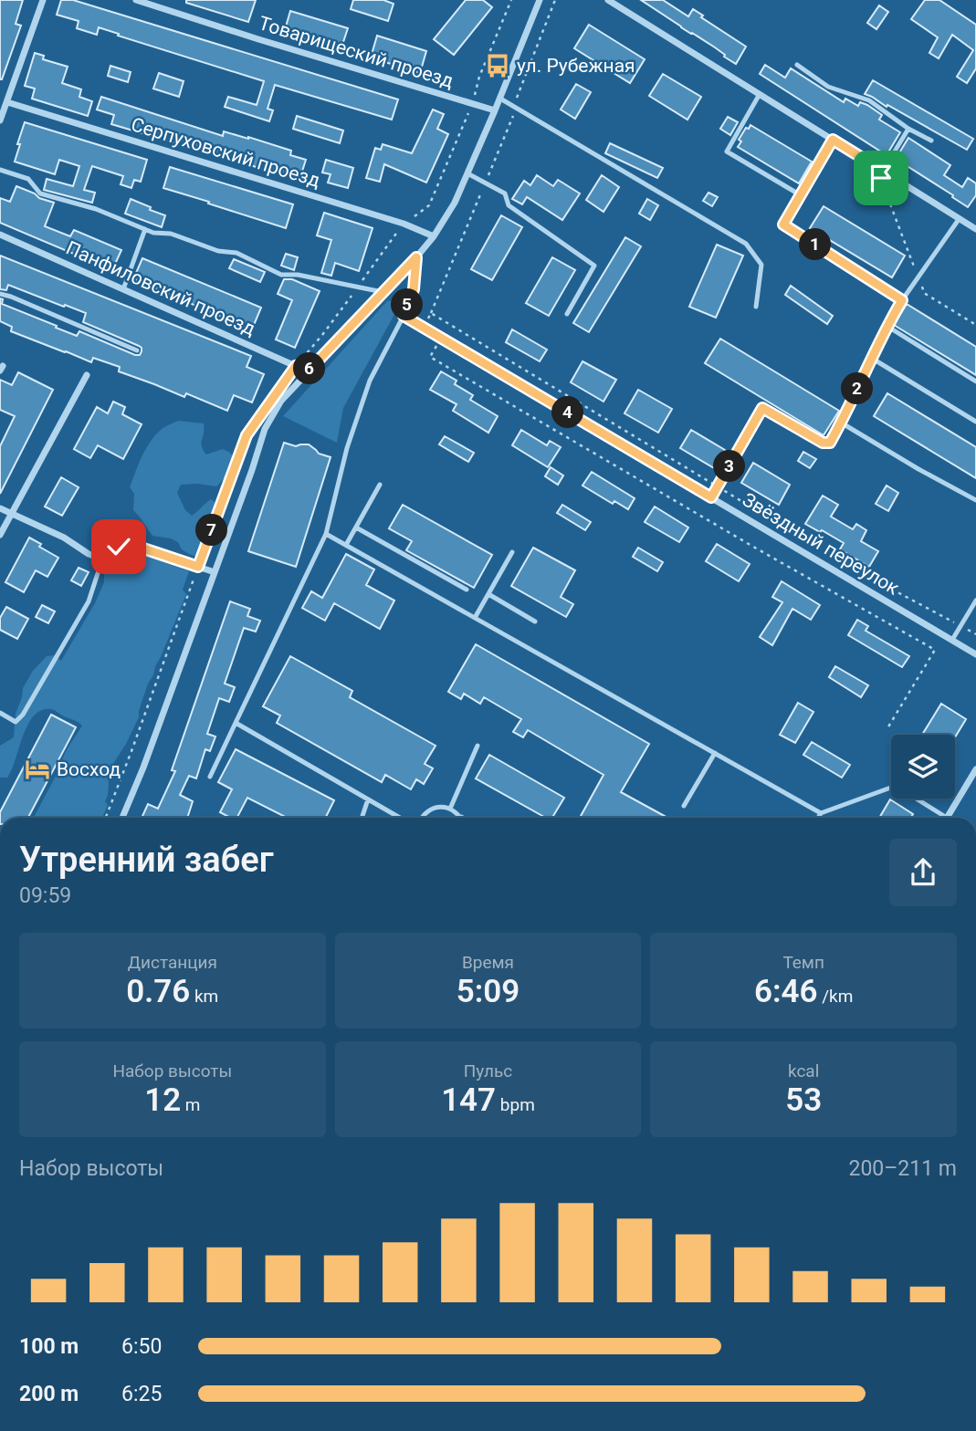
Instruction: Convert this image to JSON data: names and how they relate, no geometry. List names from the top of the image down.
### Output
{
  "streets": {
    "street": [
      "Товарищеский проезд",
      "Серпуховский проезд",
      "Панфиловский проезд",
      "Звёздный переулок"
    ]
  },
  "places": {
    "bus stop": ["ул. Рубежная"],
    "hotel": ["Восход"]
  },
  "page": {
    "pins": [
      "1",
      "5",
      "6",
      "2",
      "4",
      "3",
      "7"
    ],
    "heading": ["Утренний забег", "09:59"],
    "stats": [
      ["Дистанция", "0.76 km"],
      ["Время", "5:09"],
      ["Темп", "6:46 /km"],
      ["Набор высоты", "12 m"],
      ["Пульс", "147 bpm"],
      ["kcal", "53"]
    ],
    "chart": ["Набор высоты", "200–211 m"],
    "list": [
      {
        "name": "100 m",
        "note": "6:50"
      },
      {
        "name": "200 m",
        "note": "6:25"
      }
    ]
  }
}
